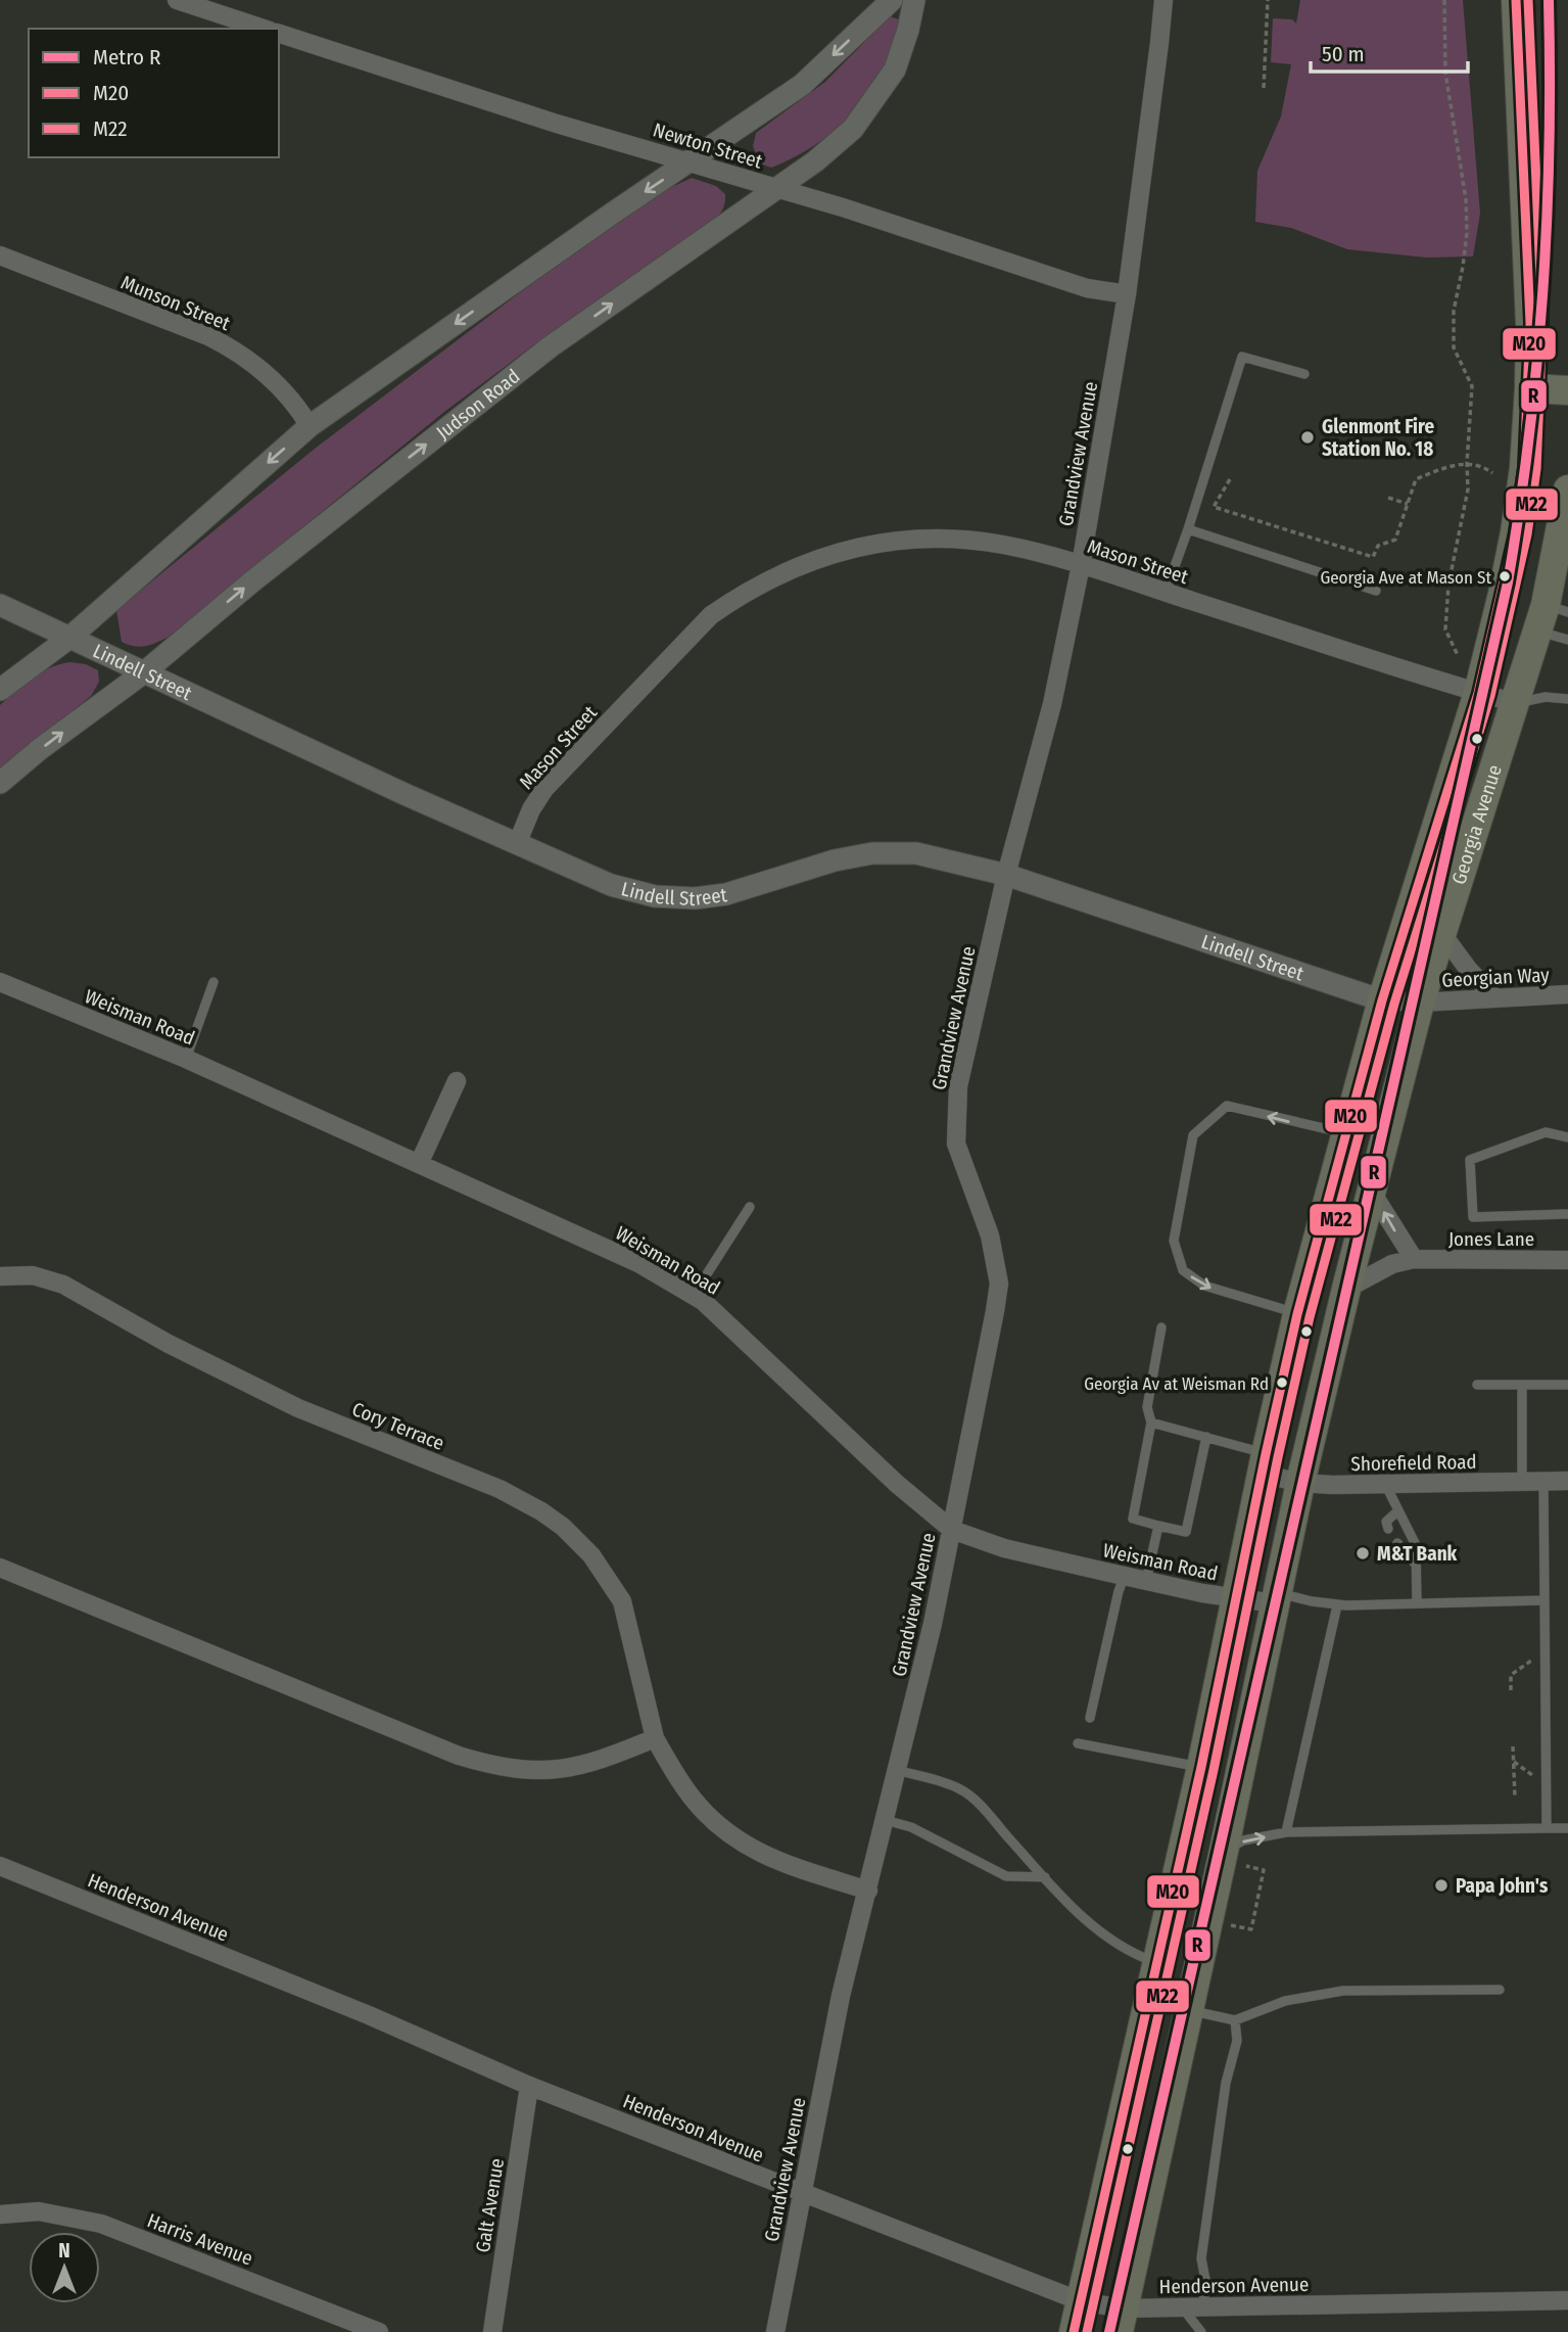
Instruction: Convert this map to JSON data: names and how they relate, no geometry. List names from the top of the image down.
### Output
{
  "streets": {
    "main road": ["Georgia Avenue"],
    "street": [
      "Newton Street",
      "Munson Street",
      "Judson Road",
      "Grandview Avenue",
      "Mason Street",
      "Lindell Street",
      "Georgian Way",
      "Weisman Road",
      "Jones Lane",
      "Cory Terrace",
      "Shorefield Road",
      "Henderson Avenue",
      "Galt Avenue",
      "Harris Avenue"
    ]
  },
  "crossings": [
    ["Newton Street", "Judson Road"],
    ["Newton Street", "Grandview Avenue"],
    ["Judson Road", "Lindell Street"],
    ["Grandview Avenue", "Mason Street"],
    ["Grandview Avenue", "Lindell Street"],
    ["Grandview Avenue", "Weisman Road"],
    ["Grandview Avenue", "Cory Terrace"],
    ["Grandview Avenue", "Henderson Avenue"],
    ["Mason Street", "Lindell Street"],
    ["Mason Street", "Georgia Avenue"],
    ["Lindell Street", "Georgia Avenue"],
    ["Lindell Street", "Georgian Way"],
    ["Georgia Avenue", "Georgian Way"],
    ["Georgia Avenue", "Weisman Road"],
    ["Georgia Avenue", "Jones Lane"],
    ["Georgia Avenue", "Shorefield Road"],
    ["Georgia Avenue", "Henderson Avenue"],
    ["Henderson Avenue", "Galt Avenue"]
  ],
  "places": [
    "Glenmont Fire Station No. 18",
    "Georgia Ave at Mason St",
    "Georgia Av at Weisman Rd",
    "M&T Bank",
    "Papa John's"
  ],
  "lines": ["metro line R", "transit line M20", "transit line M22"],
  "legend": ["Metro R", "M20", "M22"],
  "scale_bar": "50 m",
  "north": "top"
}
